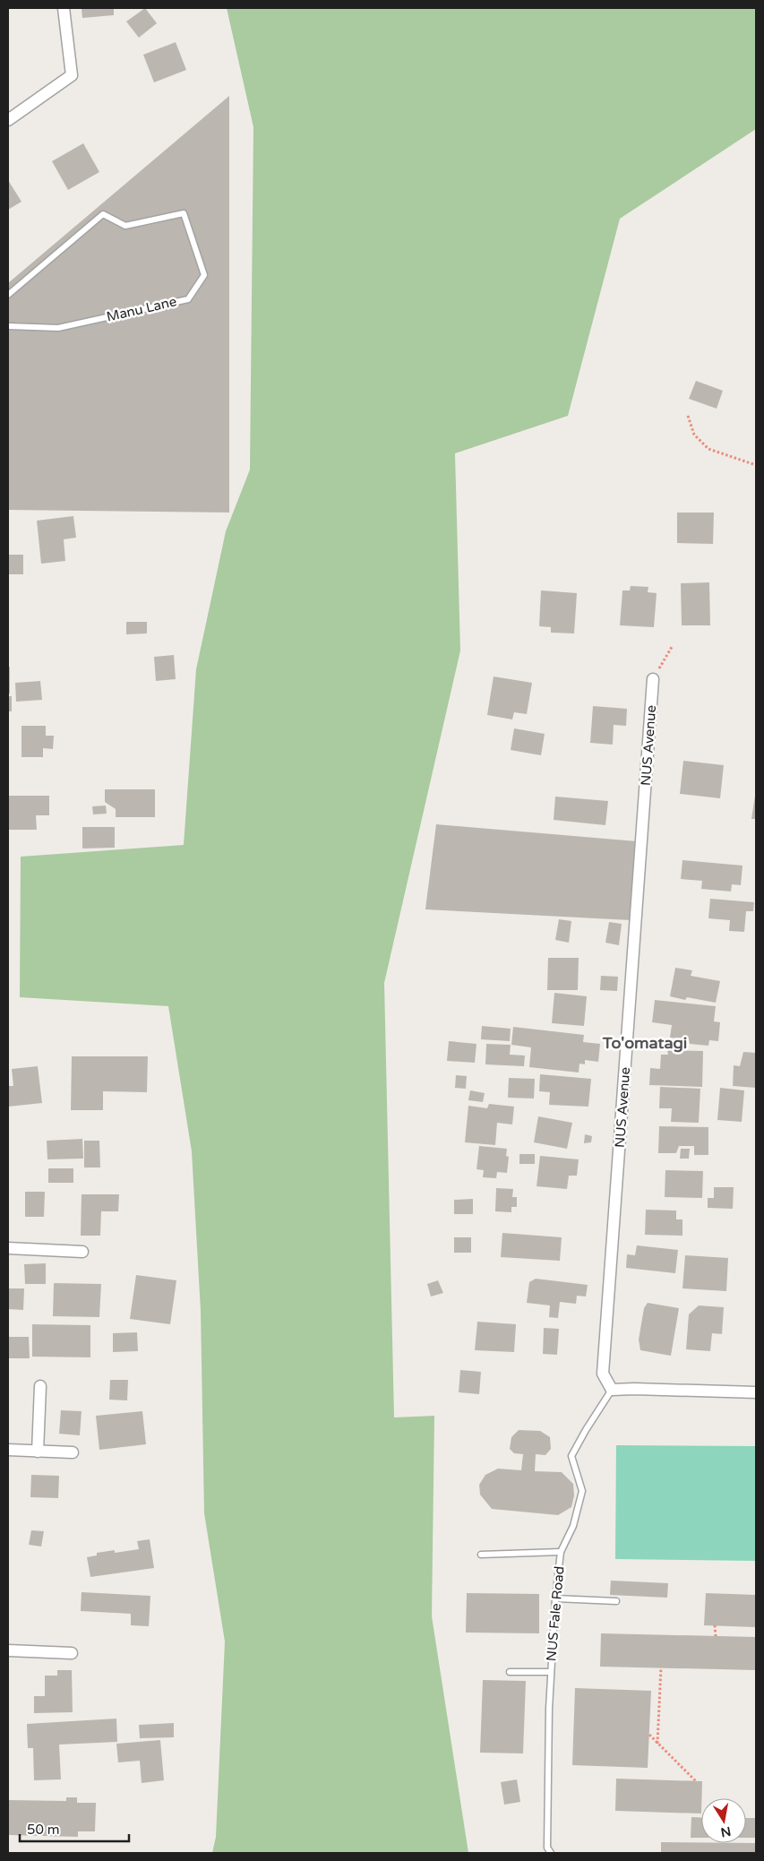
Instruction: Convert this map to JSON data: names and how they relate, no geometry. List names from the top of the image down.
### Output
{
  "streets": {
    "street": ["NUS Avenue"],
    "lane": ["Manu Lane", "NUS Fale Road"]
  },
  "crossings": [
    ["NUS Avenue", "NUS Fale Road"]
  ],
  "districts": ["To'omatagi"],
  "scale_bar": "50 m",
  "north": "bottom"
}
